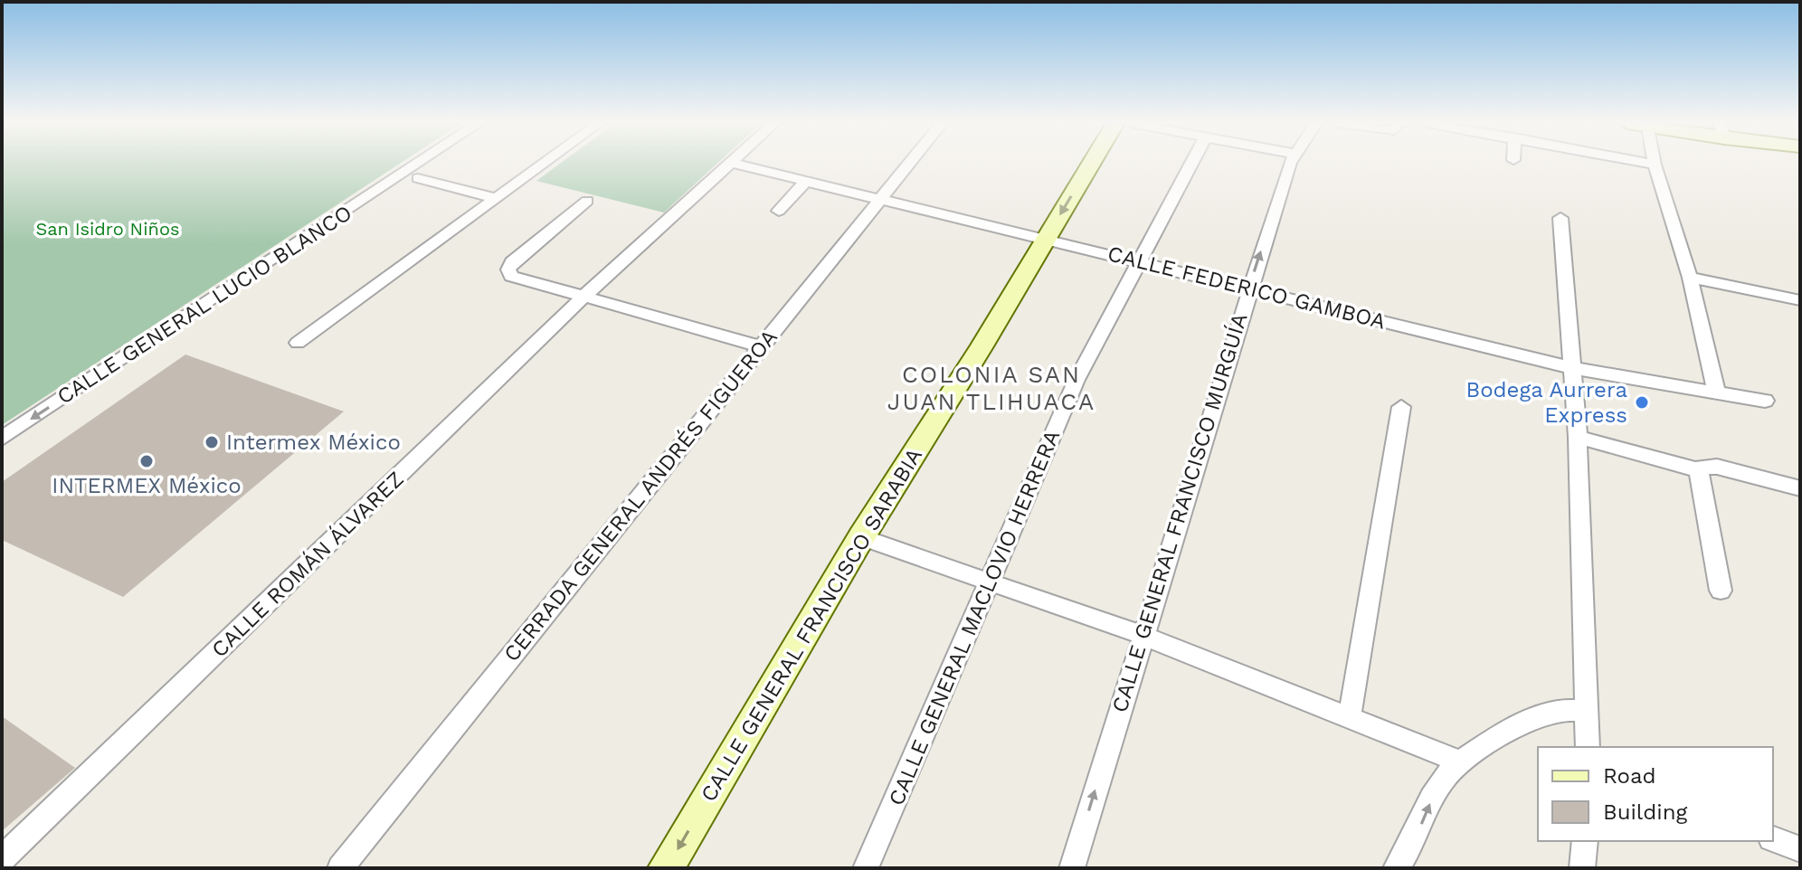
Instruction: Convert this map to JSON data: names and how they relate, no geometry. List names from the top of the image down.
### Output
{
  "streets": {
    "street": [
      "CALLE FEDERICO GAMBOA",
      "CALLE GENERAL LUCIO BLANCO",
      "CERRADA GENERAL ANDRÉS FIGUEROA",
      "CALLE GENERAL FRANCISCO MURGUÍA",
      "CALLE ROMÁN ÁLVAREZ",
      "CALLE GENERAL MACLOVIO HERRERA",
      "CALLE GENERAL FRANCISCO SARABIA"
    ]
  },
  "crossings": [
    ["CALLE FEDERICO GAMBOA", "CERRADA GENERAL ANDRÉS FIGUEROA"],
    ["CALLE FEDERICO GAMBOA", "CALLE GENERAL FRANCISCO MURGUÍA"],
    ["CALLE FEDERICO GAMBOA", "CALLE GENERAL MACLOVIO HERRERA"],
    ["CALLE FEDERICO GAMBOA", "CALLE GENERAL FRANCISCO SARABIA"]
  ],
  "one_way": ["CALLE GENERAL FRANCISCO MURGUÍA", "CALLE GENERAL FRANCISCO SARABIA"],
  "districts": ["COLONIA SAN JUAN TLIHUACA"],
  "parks": ["San Isidro Niños"],
  "places": ["Bodega Aurrera Express", "Intermex México", "INTERMEX México"],
  "legend": ["Road", "Building"]
}
